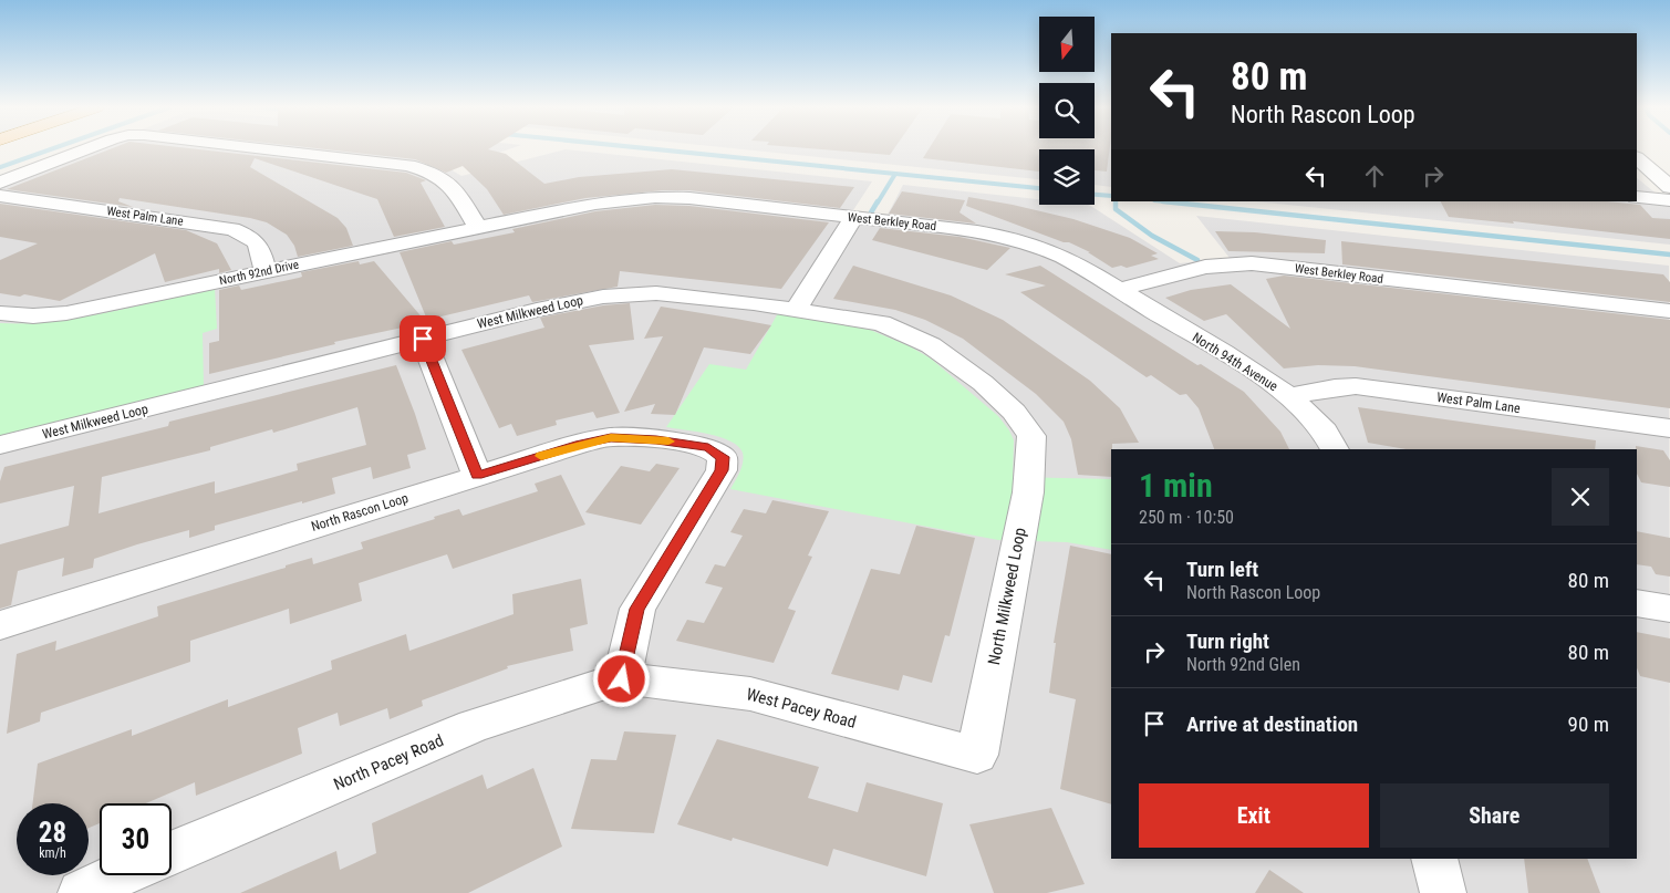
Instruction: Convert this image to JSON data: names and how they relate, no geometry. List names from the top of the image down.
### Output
{
  "streets": {
    "street": [
      "West Palm Lane",
      "West Berkley Road",
      "North 92nd Drive",
      "West Milkweed Loop",
      "North 94th Avenue",
      "North Rascon Loop",
      "North Milkweed Loop",
      "West Pacey Road",
      "North Pacey Road"
    ]
  },
  "crossings": [
    ["West Palm Lane", "North 92nd Drive"],
    ["West Palm Lane", "North 94th Avenue"],
    ["West Berkley Road", "North 92nd Drive"],
    ["West Berkley Road", "North 94th Avenue"],
    ["West Milkweed Loop", "North Milkweed Loop"],
    ["North Rascon Loop", "West Pacey Road"],
    ["North Rascon Loop", "North Pacey Road"],
    ["North Milkweed Loop", "West Pacey Road"],
    ["West Pacey Road", "North Pacey Road"]
  ],
  "north": "bottom",
  "page": {
    "turn": ["80 m", "North Rascon Loop"],
    "heading": ["1 min", "250 m · 10:50"],
    "list": [
      {
        "name": "Turn left",
        "note": "North Rascon Loop",
        "value": "80 m"
      },
      {
        "name": "Turn right",
        "note": "North 92nd Glen",
        "value": "80 m"
      },
      {
        "name": "Arrive at destination",
        "value": "90 m"
      }
    ],
    "buttons": ["Exit", "Share"],
    "speed": "28 km/h",
    "limit": "30"
  }
}
